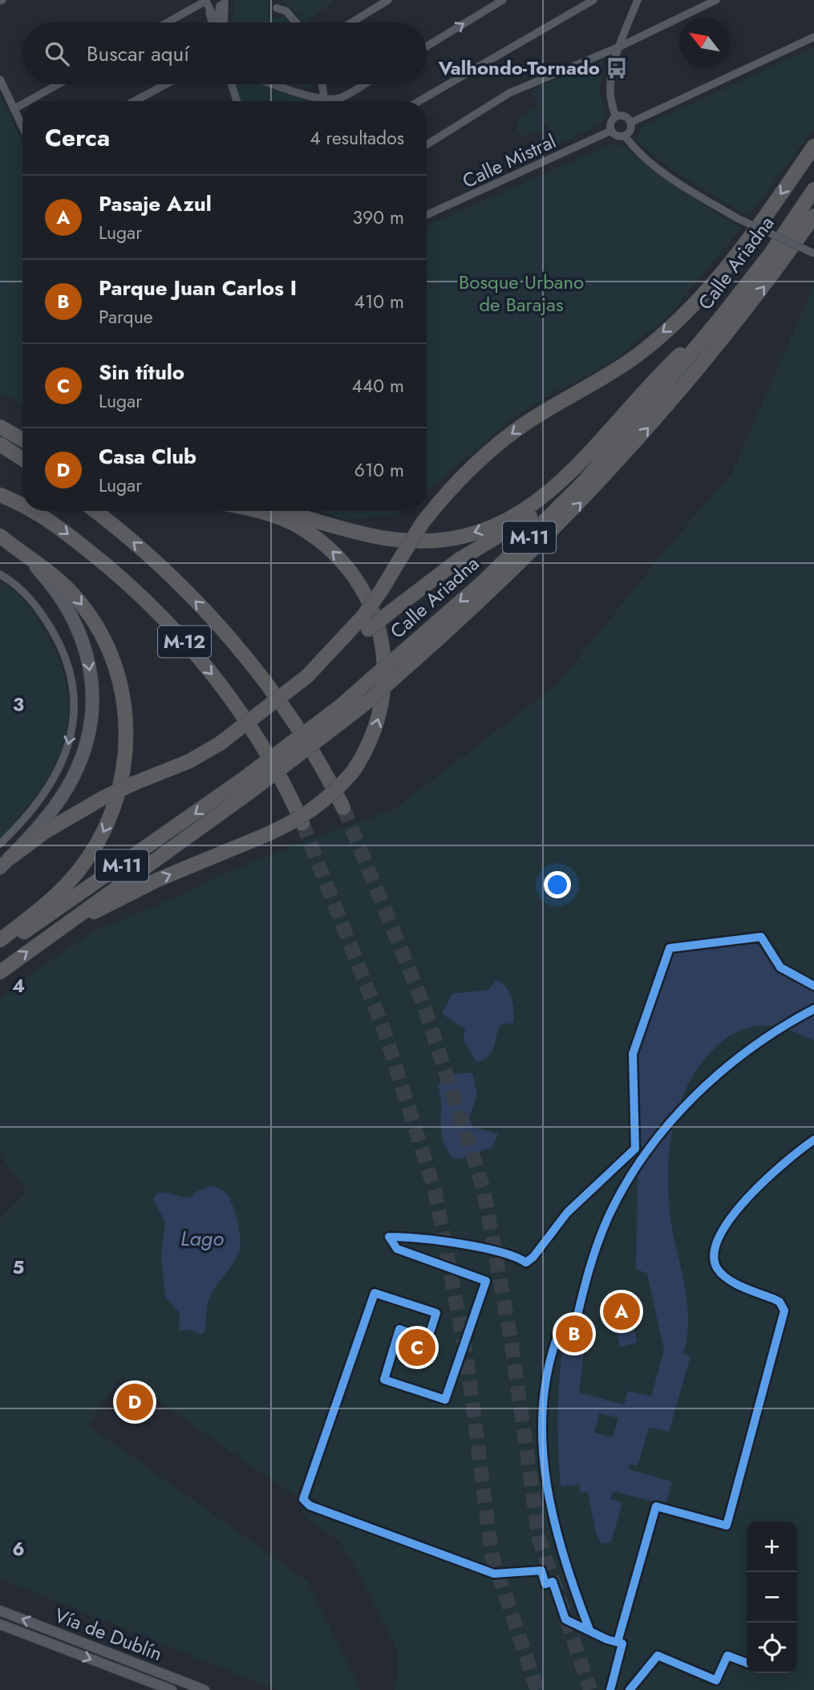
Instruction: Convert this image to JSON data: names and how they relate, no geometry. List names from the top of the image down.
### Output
{
  "streets": {
    "highway": ["Calle Ariadna", "M-11", "M-12"],
    "street": ["Calle Mistral", "Vía de Dublín"]
  },
  "water": ["Lago"],
  "parks": ["Bosque Urbano de Barajas"],
  "places": {
    "bus stop": ["Valhondo-Tornado"]
  },
  "north": "top left",
  "page": {
    "search": "Buscar aquí",
    "heading": ["Cerca", "4 resultados"],
    "list": [
      {
        "mark": "A",
        "name": "Pasaje Azul",
        "note": "Lugar",
        "value": "390 m"
      },
      {
        "mark": "B",
        "name": "Parque Juan Carlos I",
        "note": "Parque",
        "value": "410 m"
      },
      {
        "mark": "C",
        "name": "Sin título",
        "note": "Lugar",
        "value": "440 m"
      },
      {
        "mark": "D",
        "name": "Casa Club",
        "note": "Lugar",
        "value": "610 m"
      }
    ],
    "pins": [
      "A",
      "B",
      "C",
      "D"
    ],
    "map_buttons": ["+", "−"]
  },
  "grid": {
    "rows": [
      "3",
      "4",
      "5",
      "6"
    ]
  }
}
